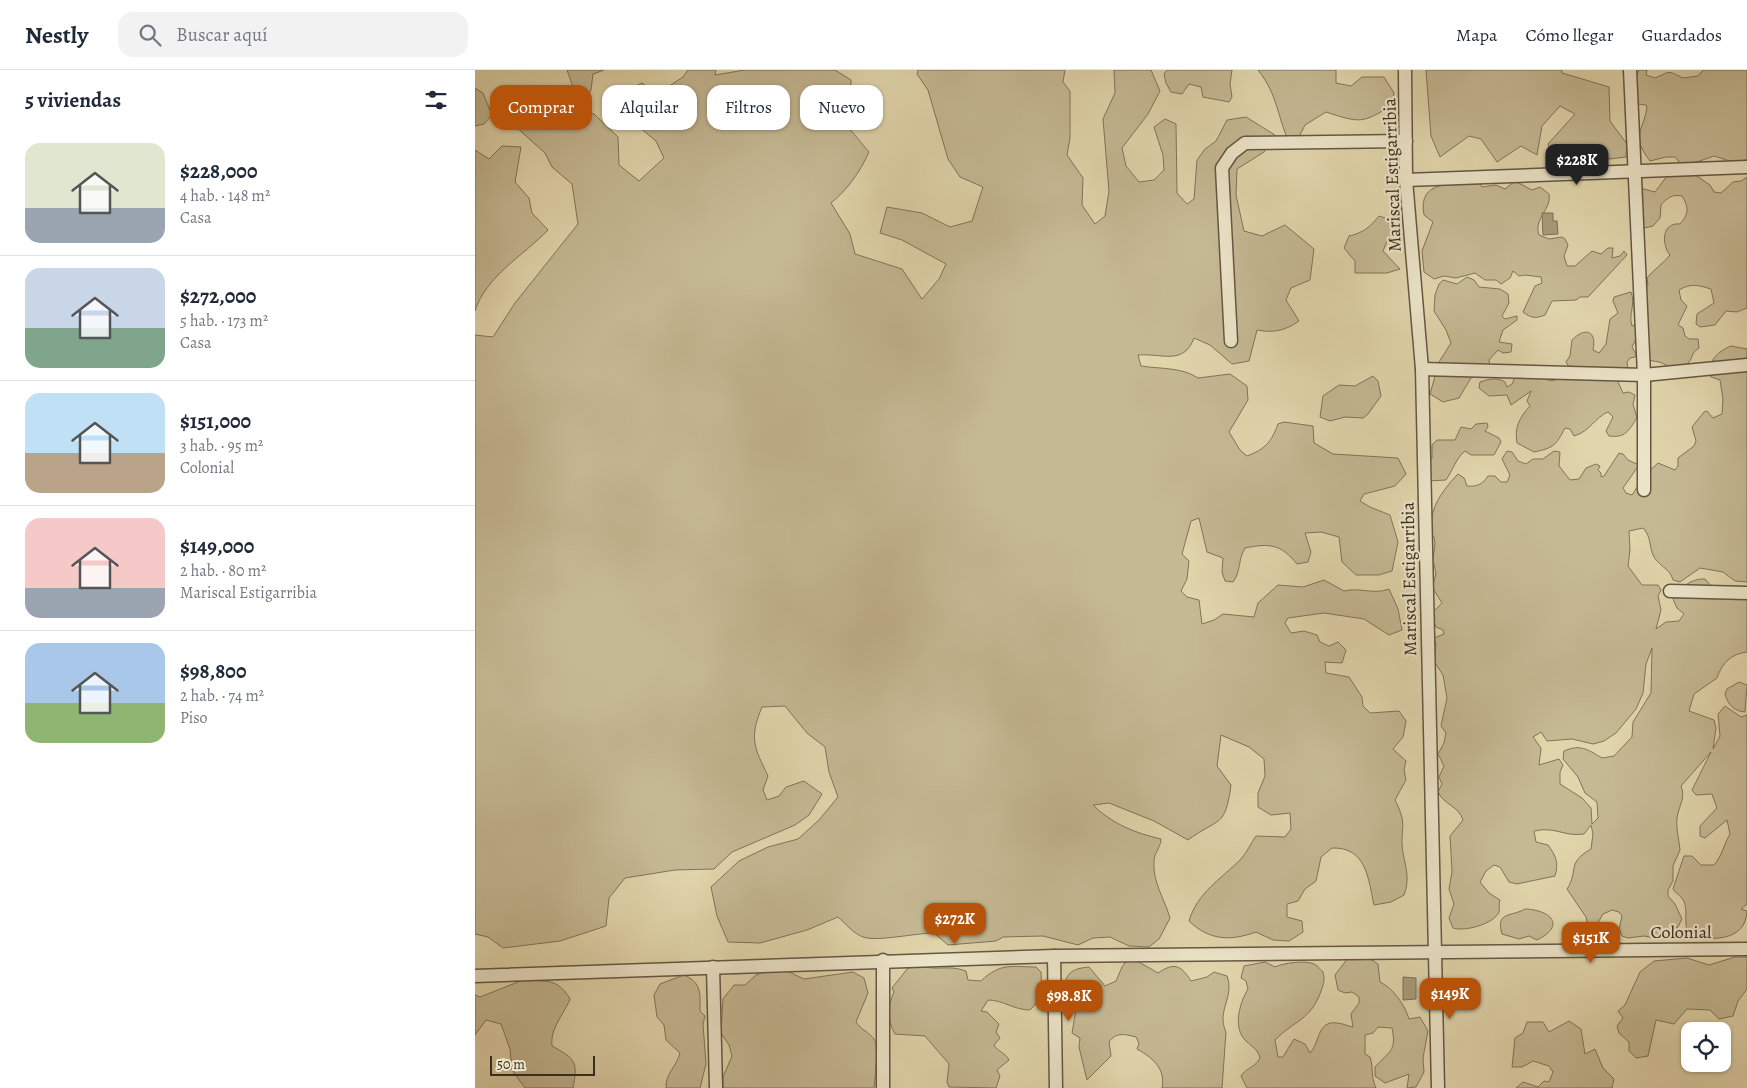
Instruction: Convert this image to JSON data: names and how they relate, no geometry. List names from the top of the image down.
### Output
{
  "streets": {
    "street": ["Mariscal Estigarribia", "Colonial"]
  },
  "crossings": [
    ["Mariscal Estigarribia", "Colonial"]
  ],
  "scale_bar": "50 m",
  "page": {
    "header": "Nestly",
    "search": "Buscar aquí",
    "nav": ["Mapa", "Cómo llegar", "Guardados"],
    "heading": "5 viviendas",
    "chip": [
      "Comprar",
      "Alquilar",
      "Filtros",
      "Nuevo"
    ],
    "list": [
      {
        "name": "$228,000",
        "note": "4 hab. · 148 m² · Casa"
      },
      {
        "name": "$272,000",
        "note": "5 hab. · 173 m² · Casa"
      },
      {
        "name": "$151,000",
        "note": "3 hab. · 95 m² · Colonial"
      },
      {
        "name": "$149,000",
        "note": "2 hab. · 80 m² · Mariscal Estigarribia"
      },
      {
        "name": "$98,800",
        "note": "2 hab. · 74 m² · Piso"
      }
    ],
    "price": [
      "$228K",
      "$272K",
      "$151K",
      "$149K",
      "$98.8K"
    ],
    "scale": "50 m"
  }
}
